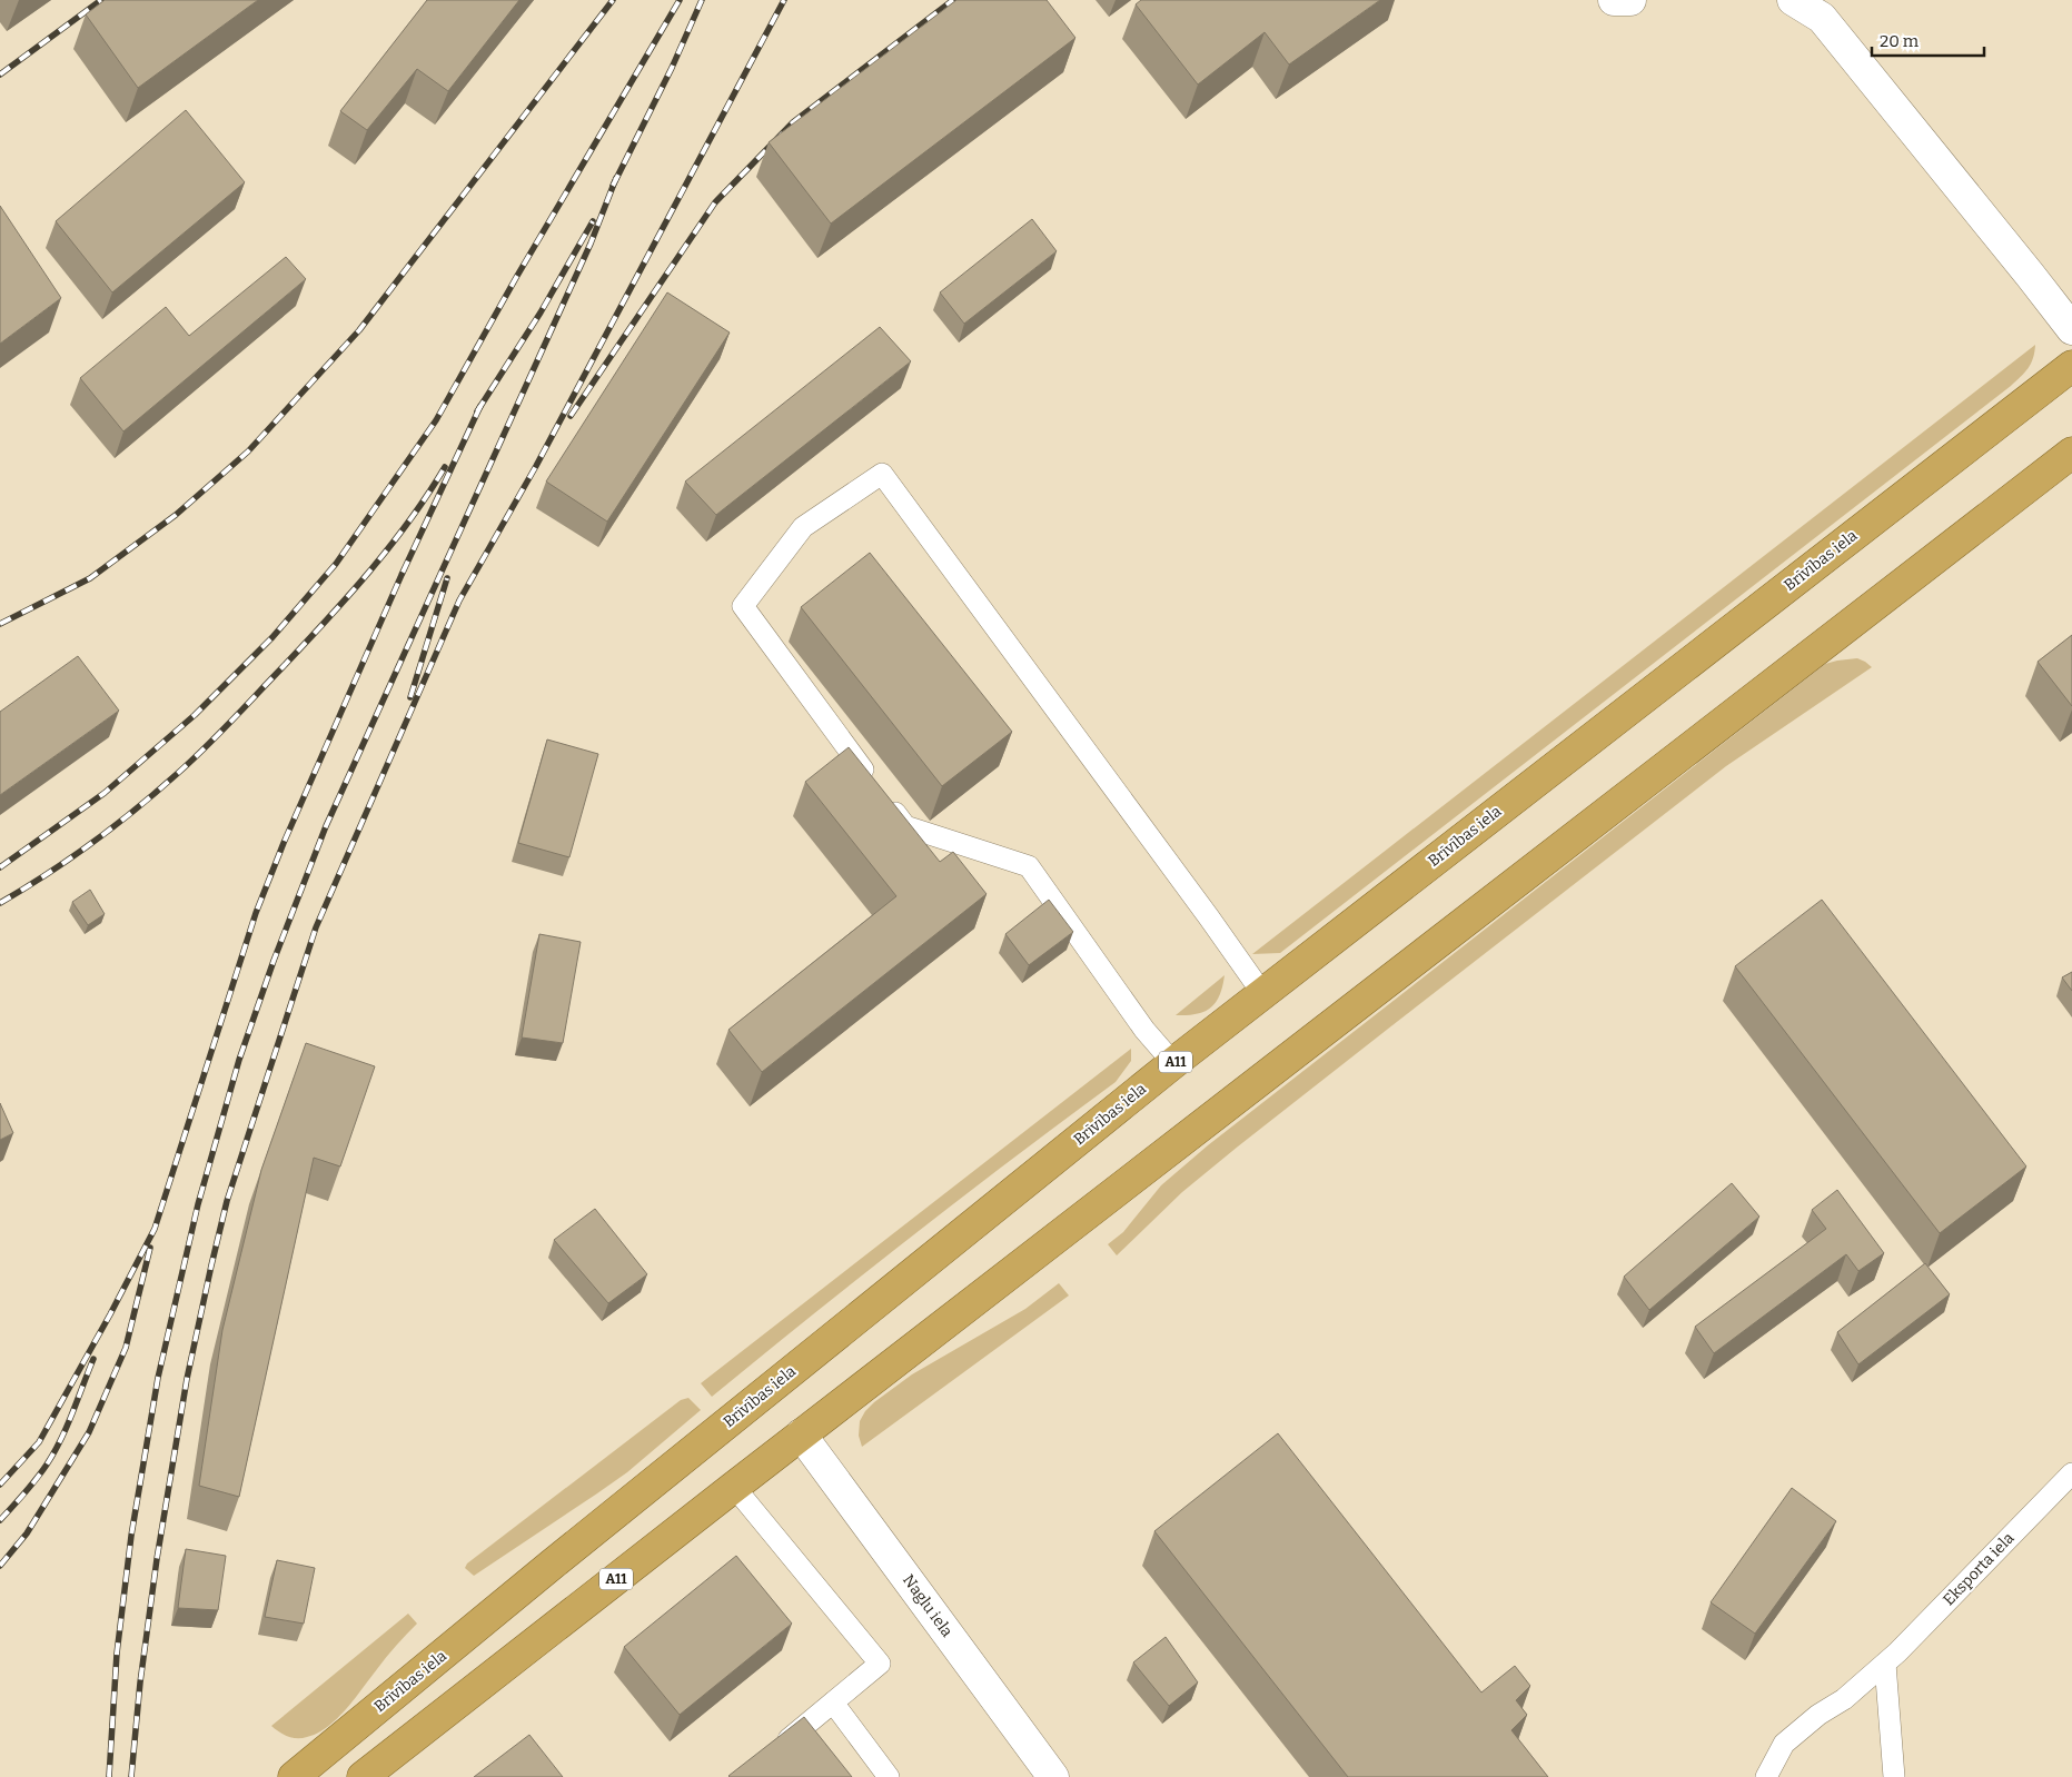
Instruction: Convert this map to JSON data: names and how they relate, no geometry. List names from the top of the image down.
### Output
{
  "streets": {
    "highway": ["Brīvības iela", "A11"],
    "street": ["Naglu iela"],
    "lane": ["Eksporta iela"]
  },
  "crossings": [
    ["A11", "Naglu iela"]
  ],
  "scale_bar": "20 m"
}
